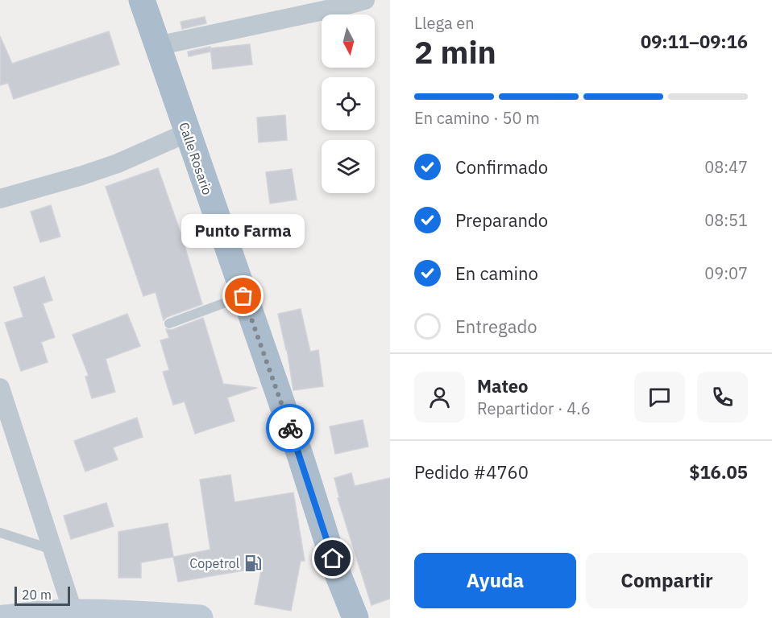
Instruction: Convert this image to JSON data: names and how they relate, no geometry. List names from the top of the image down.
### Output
{
  "streets": {
    "main road": ["Calle Rosario"]
  },
  "places": {
    "other": ["Punto Farma"],
    "fuel station": ["Copetrol"]
  },
  "scale_bar": "20 m",
  "north": "bottom",
  "page": {
    "heading": ["2 min", "Llega en", "09:11–09:16"],
    "panel": [
      "Mateo",
      "Repartidor · 4.6",
      "Pedido #4760",
      "$16.05"
    ],
    "bar": "En camino · 50 m",
    "list": [
      ["Confirmado", "08:47"],
      ["Preparando", "08:51"],
      ["En camino", "09:07"],
      "Entregado"
    ],
    "bubble": "Punto Farma",
    "buttons": ["Ayuda", "Compartir"],
    "scale": "20 m"
  }
}
